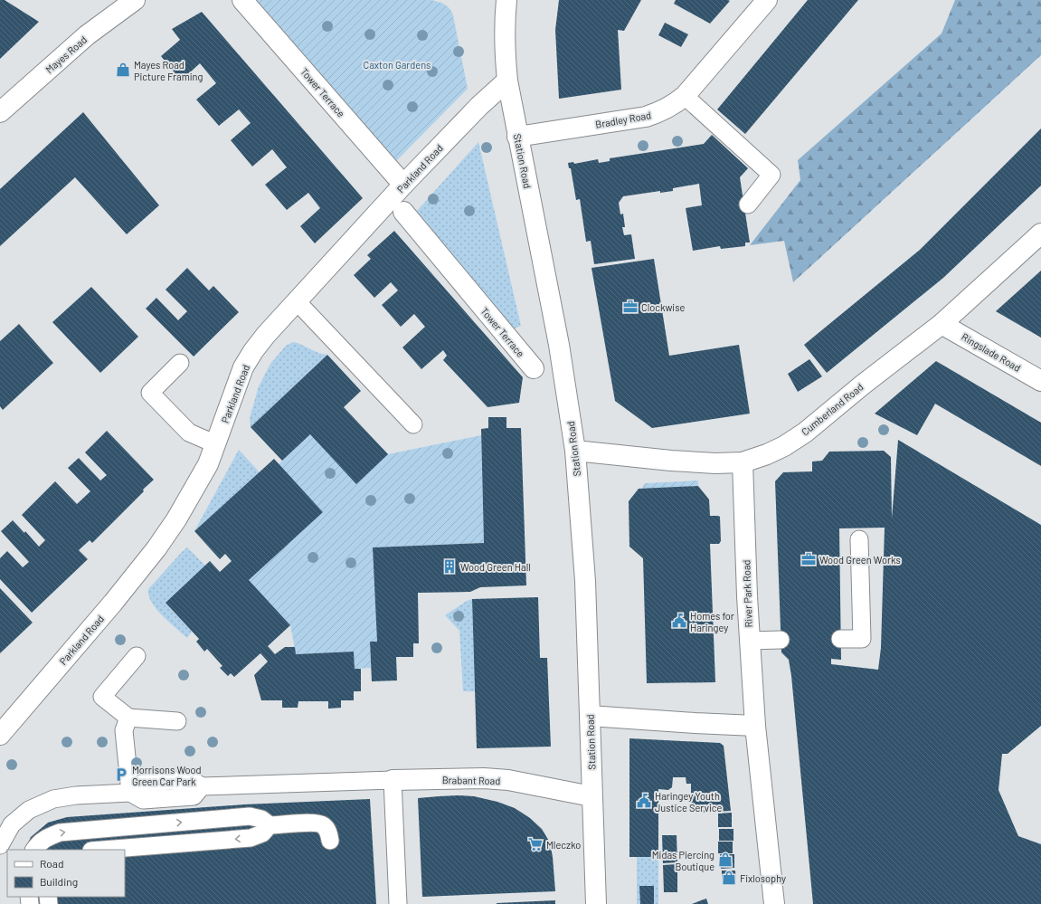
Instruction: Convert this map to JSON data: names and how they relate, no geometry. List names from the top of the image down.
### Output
{
  "streets": {
    "street": [
      "Mayes Road",
      "Tower Terrace",
      "Bradley Road",
      "Station Road",
      "Parkland Road",
      "Ringslade Road",
      "Cumberland Road",
      "River Park Road",
      "Brabant Road"
    ]
  },
  "crossings": [
    ["Tower Terrace", "Parkland Road"],
    ["Bradley Road", "Station Road"],
    ["Station Road", "Parkland Road"],
    ["Station Road", "Cumberland Road"],
    ["Station Road", "Brabant Road"],
    ["Ringslade Road", "Cumberland Road"],
    ["Cumberland Road", "River Park Road"]
  ],
  "parks": ["Caxton Gardens"],
  "places": {
    "shop": ["Mayes Road Picture Framing", "Midas Piercing Boutique", "Fixlosophy"],
    "office": ["Clockwise", "Wood Green Works"],
    "building": ["Wood Green Hall"],
    "public building": ["Homes for Haringey", "Haringey Youth Justice Service"],
    "parking": ["Morrisons Wood Green Car Park"],
    "supermarket": ["Mleczko"]
  },
  "legend": ["Road", "Building"]
}
